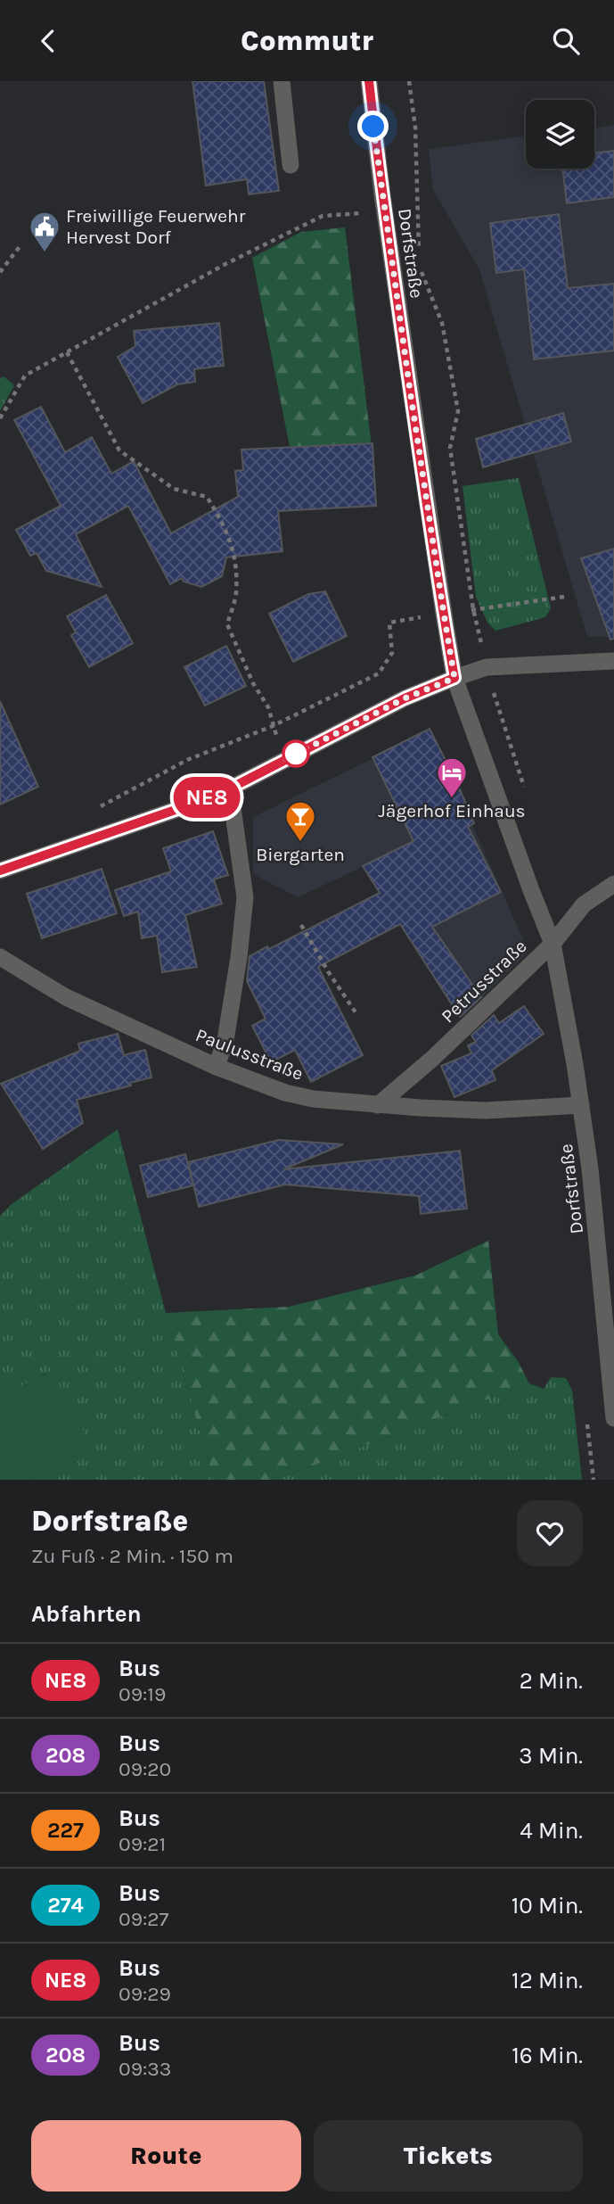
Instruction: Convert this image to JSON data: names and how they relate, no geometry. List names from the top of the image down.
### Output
{
  "streets": {
    "street": ["Dorfstraße", "Petrusstraße", "Paulusstraße"]
  },
  "crossings": [
    ["Dorfstraße", "Petrusstraße"],
    ["Dorfstraße", "Paulusstraße"],
    ["Petrusstraße", "Paulusstraße"]
  ],
  "places": {
    "public building": ["Freiwillige Feuerwehr Hervest Dorf"],
    "hotel": ["Jägerhof Einhaus"],
    "bar": ["Biergarten"]
  },
  "lines": ["bus line NE8"],
  "page": {
    "header": "Commutr",
    "on_map": "NE8",
    "heading": [
      ["Dorfstraße", "Zu Fuß · 2 Min. · 150 m"],
      "Abfahrten"
    ],
    "list": [
      {
        "mark": "NE8",
        "name": "Bus",
        "note": "09:19",
        "value": "2 Min."
      },
      {
        "mark": "208",
        "name": "Bus",
        "note": "09:20",
        "value": "3 Min."
      },
      {
        "mark": "227",
        "name": "Bus",
        "note": "09:21",
        "value": "4 Min."
      },
      {
        "mark": "274",
        "name": "Bus",
        "note": "09:27",
        "value": "10 Min."
      },
      {
        "mark": "NE8",
        "name": "Bus",
        "note": "09:29",
        "value": "12 Min."
      },
      {
        "mark": "208",
        "name": "Bus",
        "note": "09:33",
        "value": "16 Min."
      }
    ],
    "buttons": ["Route", "Tickets"]
  }
}
